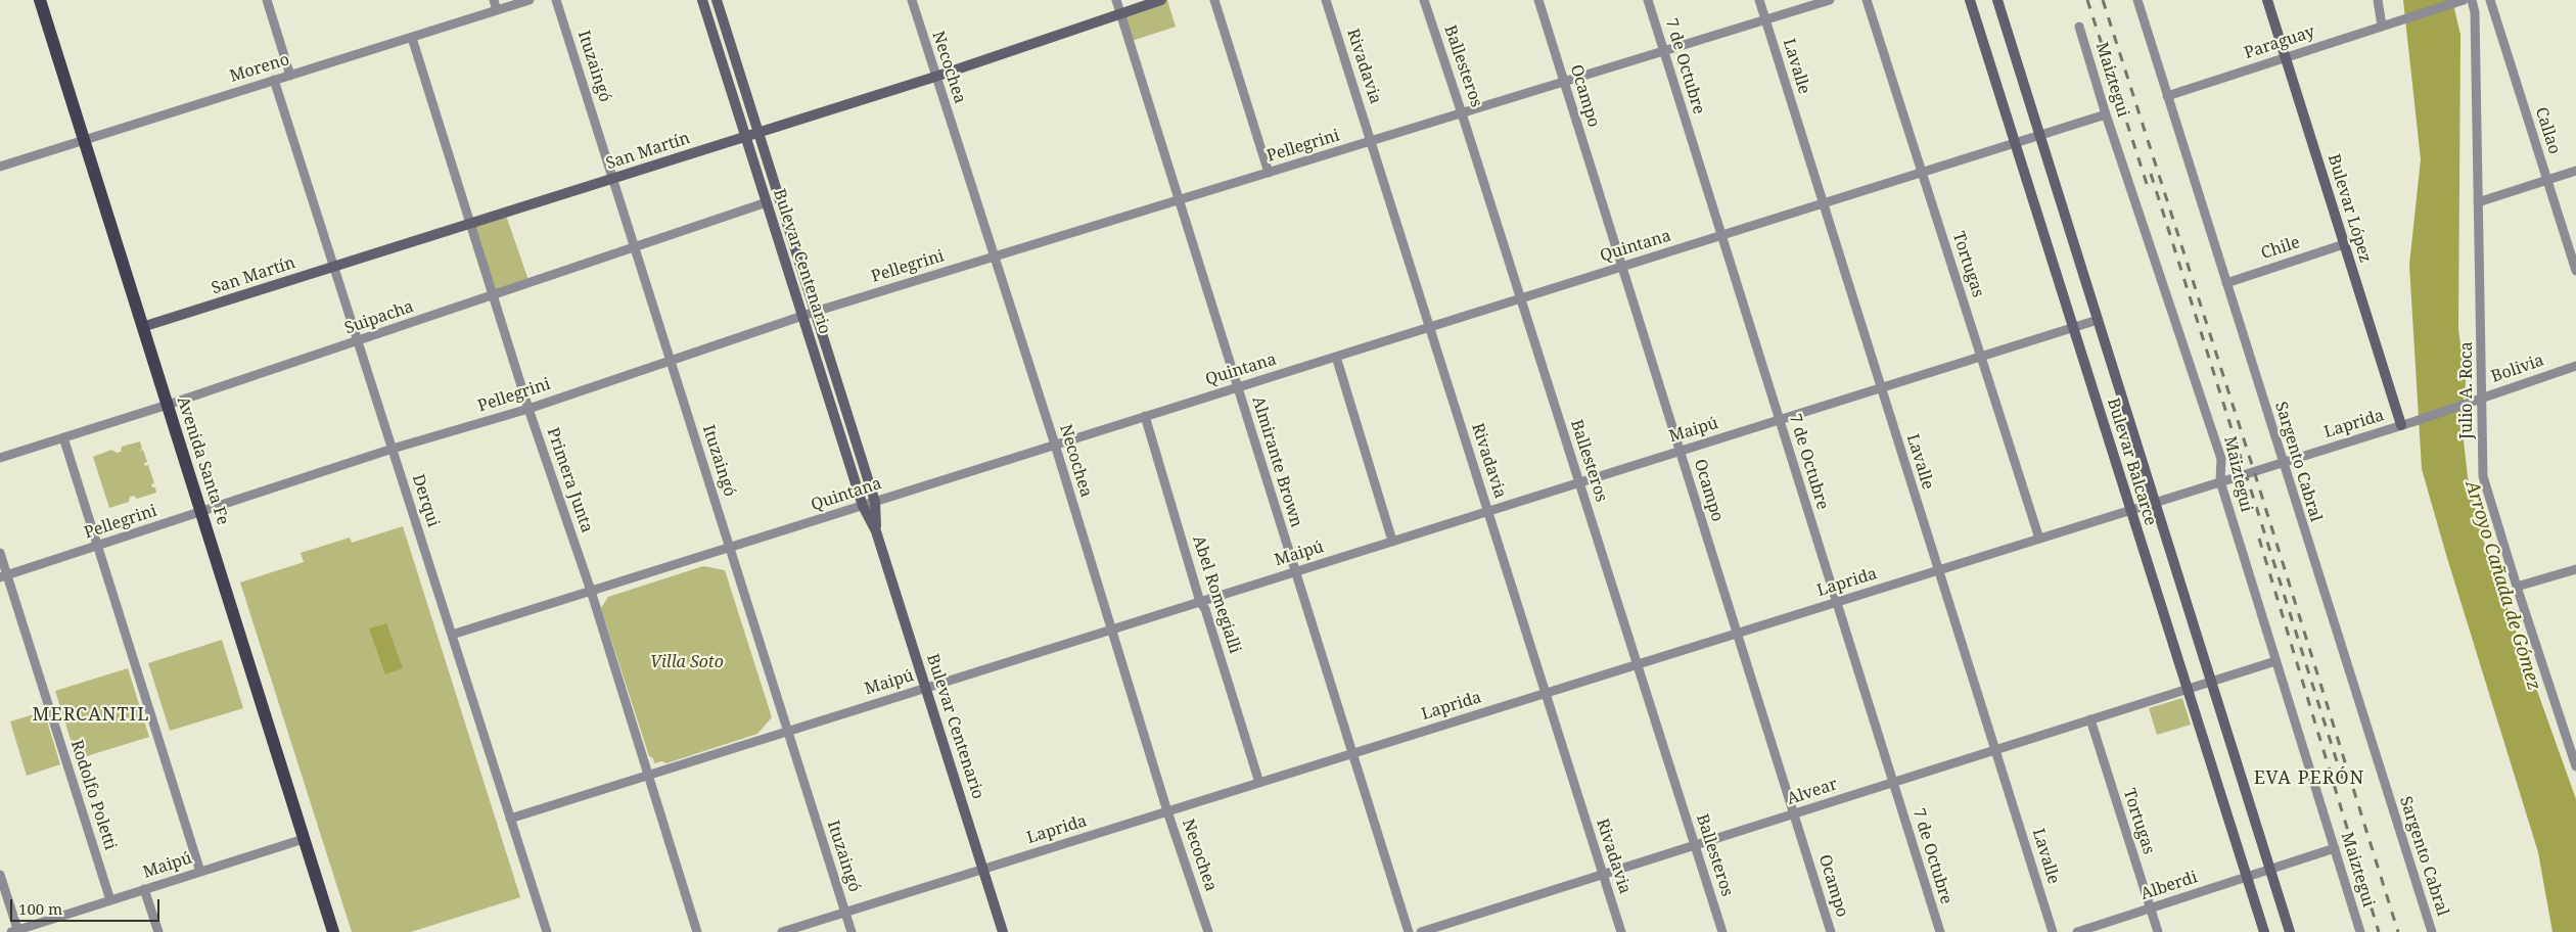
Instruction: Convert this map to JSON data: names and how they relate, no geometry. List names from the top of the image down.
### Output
{
  "streets": {
    "main road": [
      "San Martín",
      "Bulevar López",
      "Bulevar Centenario",
      "Avenida Santa Fe",
      "Bulevar Balcarce"
    ],
    "street": [
      "Paraguay",
      "Ituzaingó",
      "Rivadavia",
      "Ballesteros",
      "7 de Octubre",
      "Lavalle",
      "Necochea",
      "Moreno",
      "Maiztegui",
      "Ocampo",
      "Callao",
      "Pellegrini",
      "Quintana",
      "Chile",
      "Tortugas",
      "Suipacha",
      "Bolivia",
      "Julio A. Roca",
      "Laprida",
      "Maipú",
      "Almirante Brown",
      "Sargento Cabral",
      "Primera Junta",
      "Derqui",
      "Abel Romegialli",
      "Alvear",
      "Rodolfo Poletti",
      "Alberdi"
    ]
  },
  "crossings": [
    ["Paraguay", "Bulevar López"],
    ["Paraguay", "Sargento Cabral"],
    ["Ituzaingó", "Pellegrini"],
    ["Ituzaingó", "San Martín"],
    ["Ituzaingó", "Quintana"],
    ["Ituzaingó", "Suipacha"],
    ["Ituzaingó", "Laprida"],
    ["Ituzaingó", "Maipú"],
    ["Rivadavia", "Pellegrini"],
    ["Rivadavia", "Quintana"],
    ["Rivadavia", "Laprida"],
    ["Rivadavia", "Maipú"],
    ["Rivadavia", "Alvear"],
    ["Ballesteros", "Pellegrini"],
    ["Ballesteros", "Quintana"],
    ["Ballesteros", "Laprida"],
    ["Ballesteros", "Maipú"],
    ["Ballesteros", "Alvear"],
    ["7 de Octubre", "Pellegrini"],
    ["7 de Octubre", "Quintana"],
    ["7 de Octubre", "Laprida"],
    ["7 de Octubre", "Maipú"],
    ["7 de Octubre", "Alvear"],
    ["Lavalle", "Pellegrini"],
    ["Lavalle", "Quintana"],
    ["Lavalle", "Laprida"],
    ["Lavalle", "Maipú"],
    ["Lavalle", "Alvear"],
    ["Necochea", "Pellegrini"],
    ["Necochea", "San Martín"],
    ["Necochea", "Quintana"],
    ["Necochea", "Laprida"],
    ["Necochea", "Maipú"],
    ["Moreno", "Avenida Santa Fe"],
    ["Moreno", "Primera Junta"],
    ["Moreno", "Derqui"],
    ["Maiztegui", "Quintana"],
    ["Maiztegui", "Laprida"],
    ["Maiztegui", "Alvear"],
    ["Maiztegui", "Alberdi"],
    ["Ocampo", "Pellegrini"],
    ["Ocampo", "Quintana"],
    ["Ocampo", "Laprida"],
    ["Ocampo", "Maipú"],
    ["Ocampo", "Alvear"],
    ["Pellegrini", "Bulevar Centenario"],
    ["Pellegrini", "Avenida Santa Fe"],
    ["Pellegrini", "Almirante Brown"],
    ["Pellegrini", "Primera Junta"],
    ["Pellegrini", "Derqui"],
    ["Pellegrini", "Rodolfo Poletti"],
    ["San Martín", "Bulevar Centenario"],
    ["San Martín", "Avenida Santa Fe"],
    ["San Martín", "Almirante Brown"],
    ["San Martín", "Primera Junta"],
    ["San Martín", "Derqui"],
    ["Bulevar López", "Chile"],
    ["Bulevar López", "Laprida"],
    ["Quintana", "Bulevar Centenario"],
    ["Quintana", "Tortugas"],
    ["Quintana", "Almirante Brown"],
    ["Quintana", "Bulevar Balcarce"],
    ["Quintana", "Primera Junta"],
    ["Quintana", "Derqui"],
    ["Quintana", "Abel Romegialli"],
    ["Chile", "Sargento Cabral"],
    ["Bulevar Centenario", "Suipacha"],
    ["Bulevar Centenario", "Laprida"],
    ["Bulevar Centenario", "Maipú"],
    ["Tortugas", "Laprida"],
    ["Tortugas", "Maipú"],
    ["Tortugas", "Alvear"],
    ["Tortugas", "Alberdi"],
    ["Suipacha", "Avenida Santa Fe"],
    ["Suipacha", "Primera Junta"],
    ["Suipacha", "Derqui"],
    ["Bolivia", "Julio A. Roca"],
    ["Bolivia", "Laprida"],
    ["Laprida", "Almirante Brown"],
    ["Laprida", "Bulevar Balcarce"],
    ["Laprida", "Sargento Cabral"],
    ["Laprida", "Abel Romegialli"],
    ["Maipú", "Avenida Santa Fe"],
    ["Maipú", "Almirante Brown"],
    ["Maipú", "Bulevar Balcarce"],
    ["Maipú", "Primera Junta"],
    ["Maipú", "Derqui"],
    ["Maipú", "Abel Romegialli"],
    ["Maipú", "Rodolfo Poletti"],
    ["Bulevar Balcarce", "Alvear"],
    ["Bulevar Balcarce", "Alberdi"]
  ],
  "districts": ["MERCANTIL", "EVA PERÓN"],
  "water": ["Arroyo Cañada de Gómez"],
  "parks": ["Villa Soto"],
  "scale_bar": "100 m"
}
